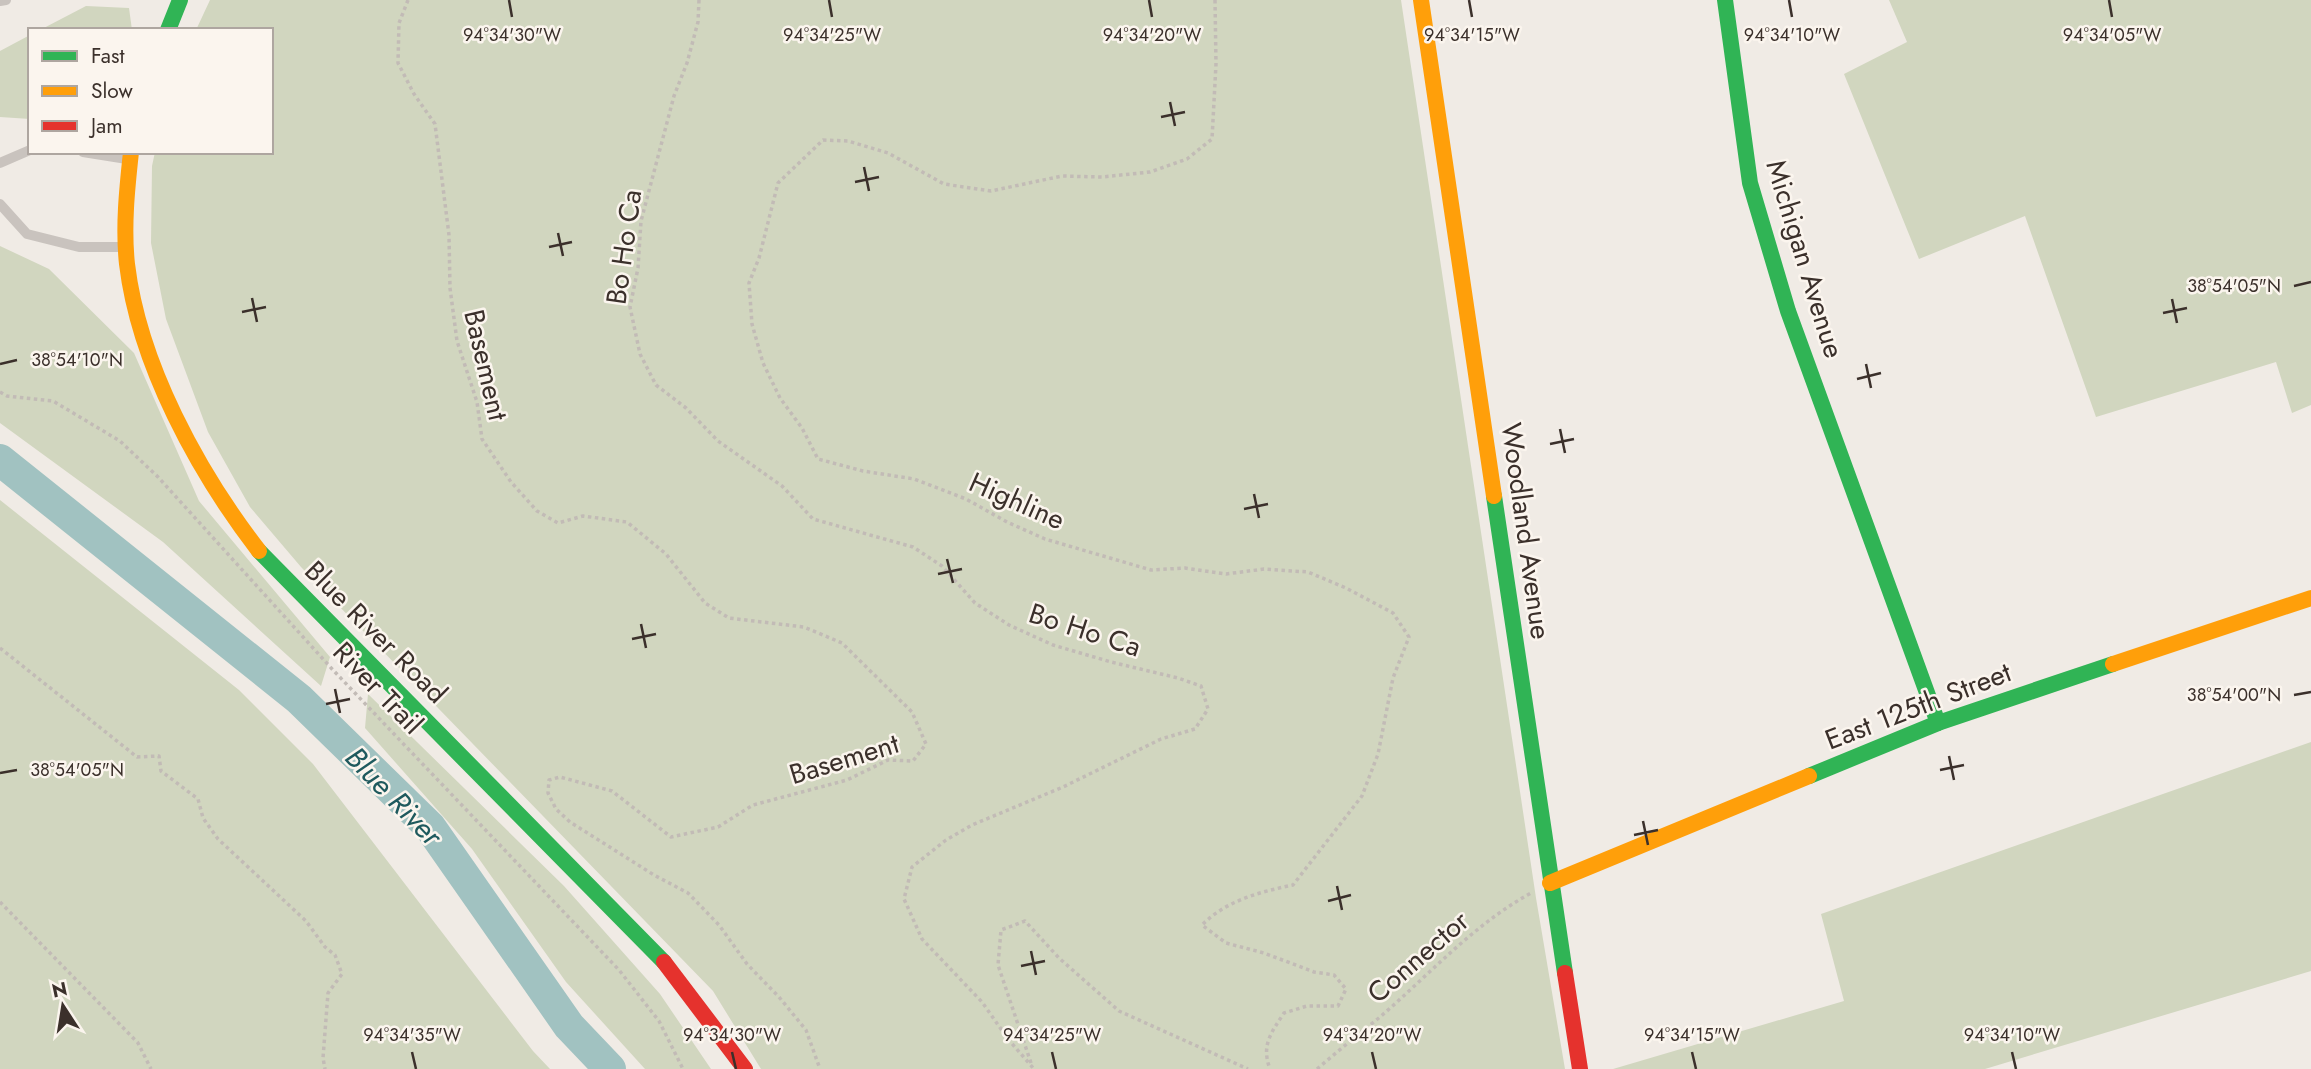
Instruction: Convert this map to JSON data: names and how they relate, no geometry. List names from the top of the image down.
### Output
{
  "streets": {
    "street": [
      "Michigan Avenue",
      "Woodland Avenue",
      "Blue River Road",
      "East 125th Street"
    ],
    "path": [
      "Bo Ho Ca",
      "Basement",
      "Highline",
      "River Trail",
      "Connector"
    ]
  },
  "crossings": [
    ["Michigan Avenue", "East 125th Street"],
    ["Woodland Avenue", "East 125th Street"],
    ["Woodland Avenue", "Connector"],
    ["East 125th Street", "Connector"]
  ],
  "water": ["Blue River"],
  "legend": ["Fast", "Slow", "Jam"],
  "north": "top",
  "coordinates": [
    "94°34'20\"W",
    "94°34'05\"W",
    "94°34'30\"W",
    "94°34'25\"W",
    "94°34'15\"W",
    "94°34'10\"W",
    "38°54'05\"N",
    "38°54'10\"N",
    "38°54'00\"N",
    "94°34'35\"W"
  ]
}
